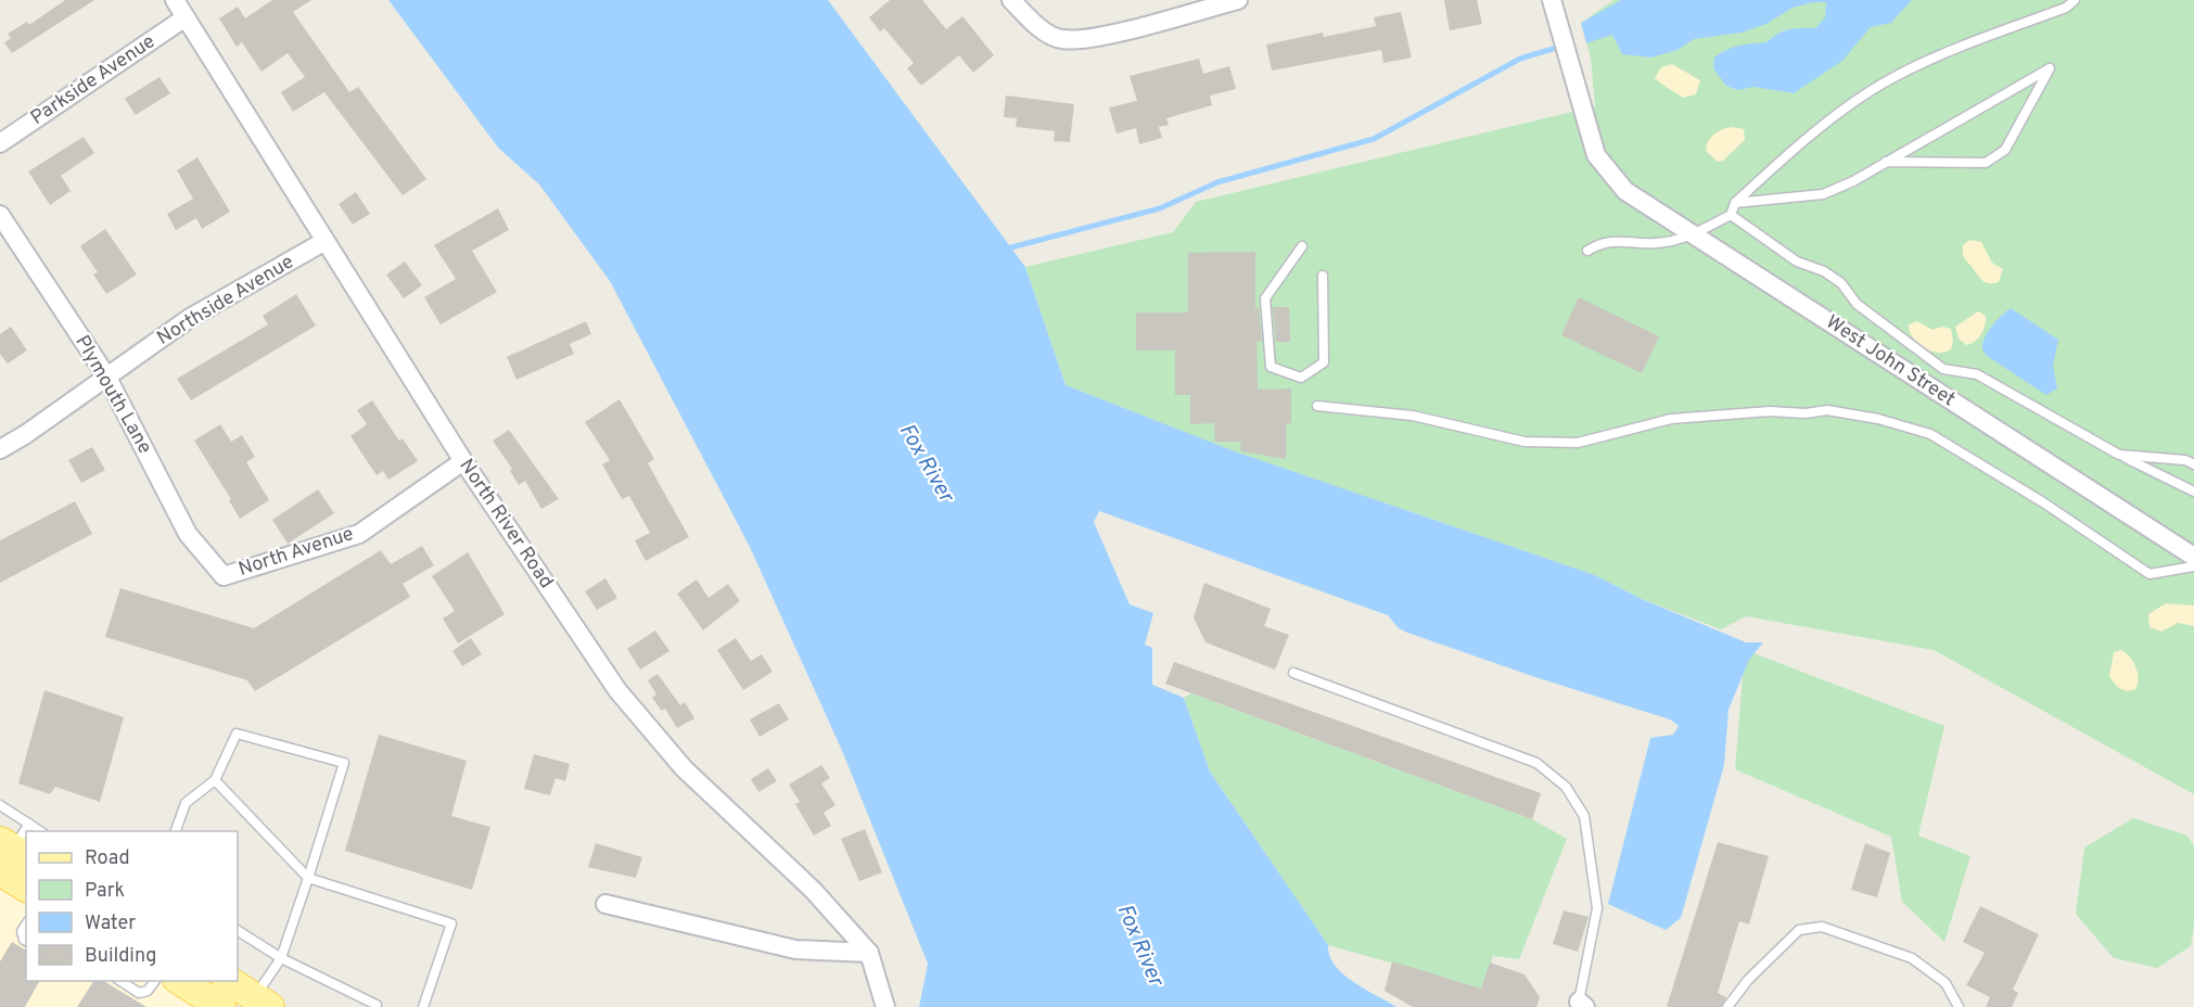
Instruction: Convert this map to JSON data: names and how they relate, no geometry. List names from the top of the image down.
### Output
{
  "streets": {
    "street": [
      "Parkside Avenue",
      "Northside Avenue",
      "West John Street",
      "Plymouth Lane",
      "North River Road",
      "North Avenue"
    ]
  },
  "crossings": [
    ["Parkside Avenue", "North River Road"],
    ["Northside Avenue", "Plymouth Lane"],
    ["Northside Avenue", "North River Road"],
    ["Plymouth Lane", "North Avenue"],
    ["North River Road", "North Avenue"]
  ],
  "water": ["Fox River"],
  "legend": [
    "Road",
    "Park",
    "Water",
    "Building"
  ]
}
